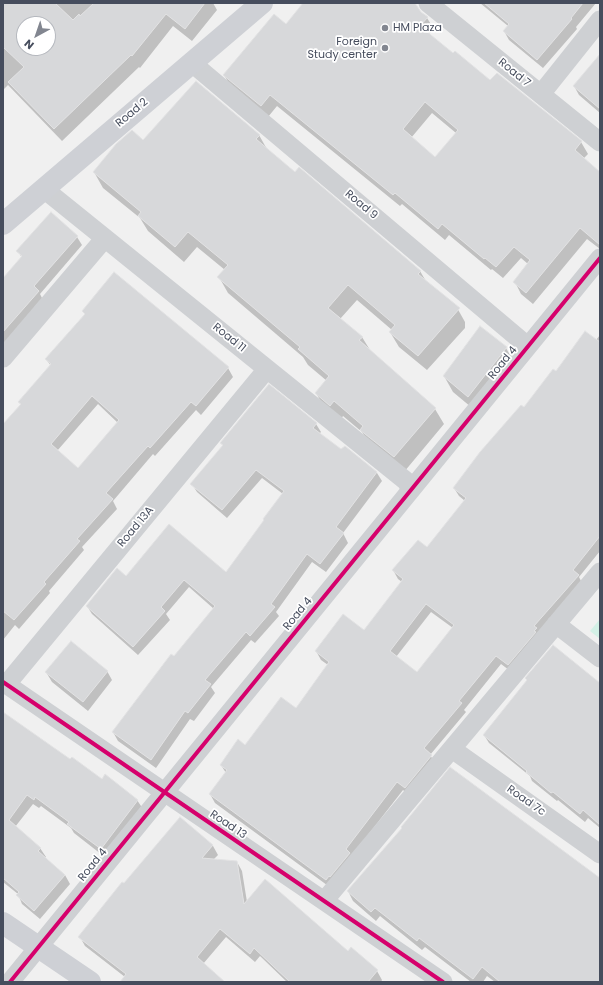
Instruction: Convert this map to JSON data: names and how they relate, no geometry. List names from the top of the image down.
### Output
{
  "streets": {
    "street": [
      "Road 7",
      "Road 2",
      "Road 9",
      "Road 11",
      "Road 4",
      "Road 13A",
      "Road 7c",
      "Road 13"
    ]
  },
  "crossings": [
    ["Road 2", "Road 9"],
    ["Road 2", "Road 11"],
    ["Road 9", "Road 4"],
    ["Road 11", "Road 4"],
    ["Road 11", "Road 13A"],
    ["Road 4", "Road 13"],
    ["Road 13A", "Road 13"]
  ],
  "places": ["HM Plaza", "Foreign Study center"],
  "north": "bottom left"
}
